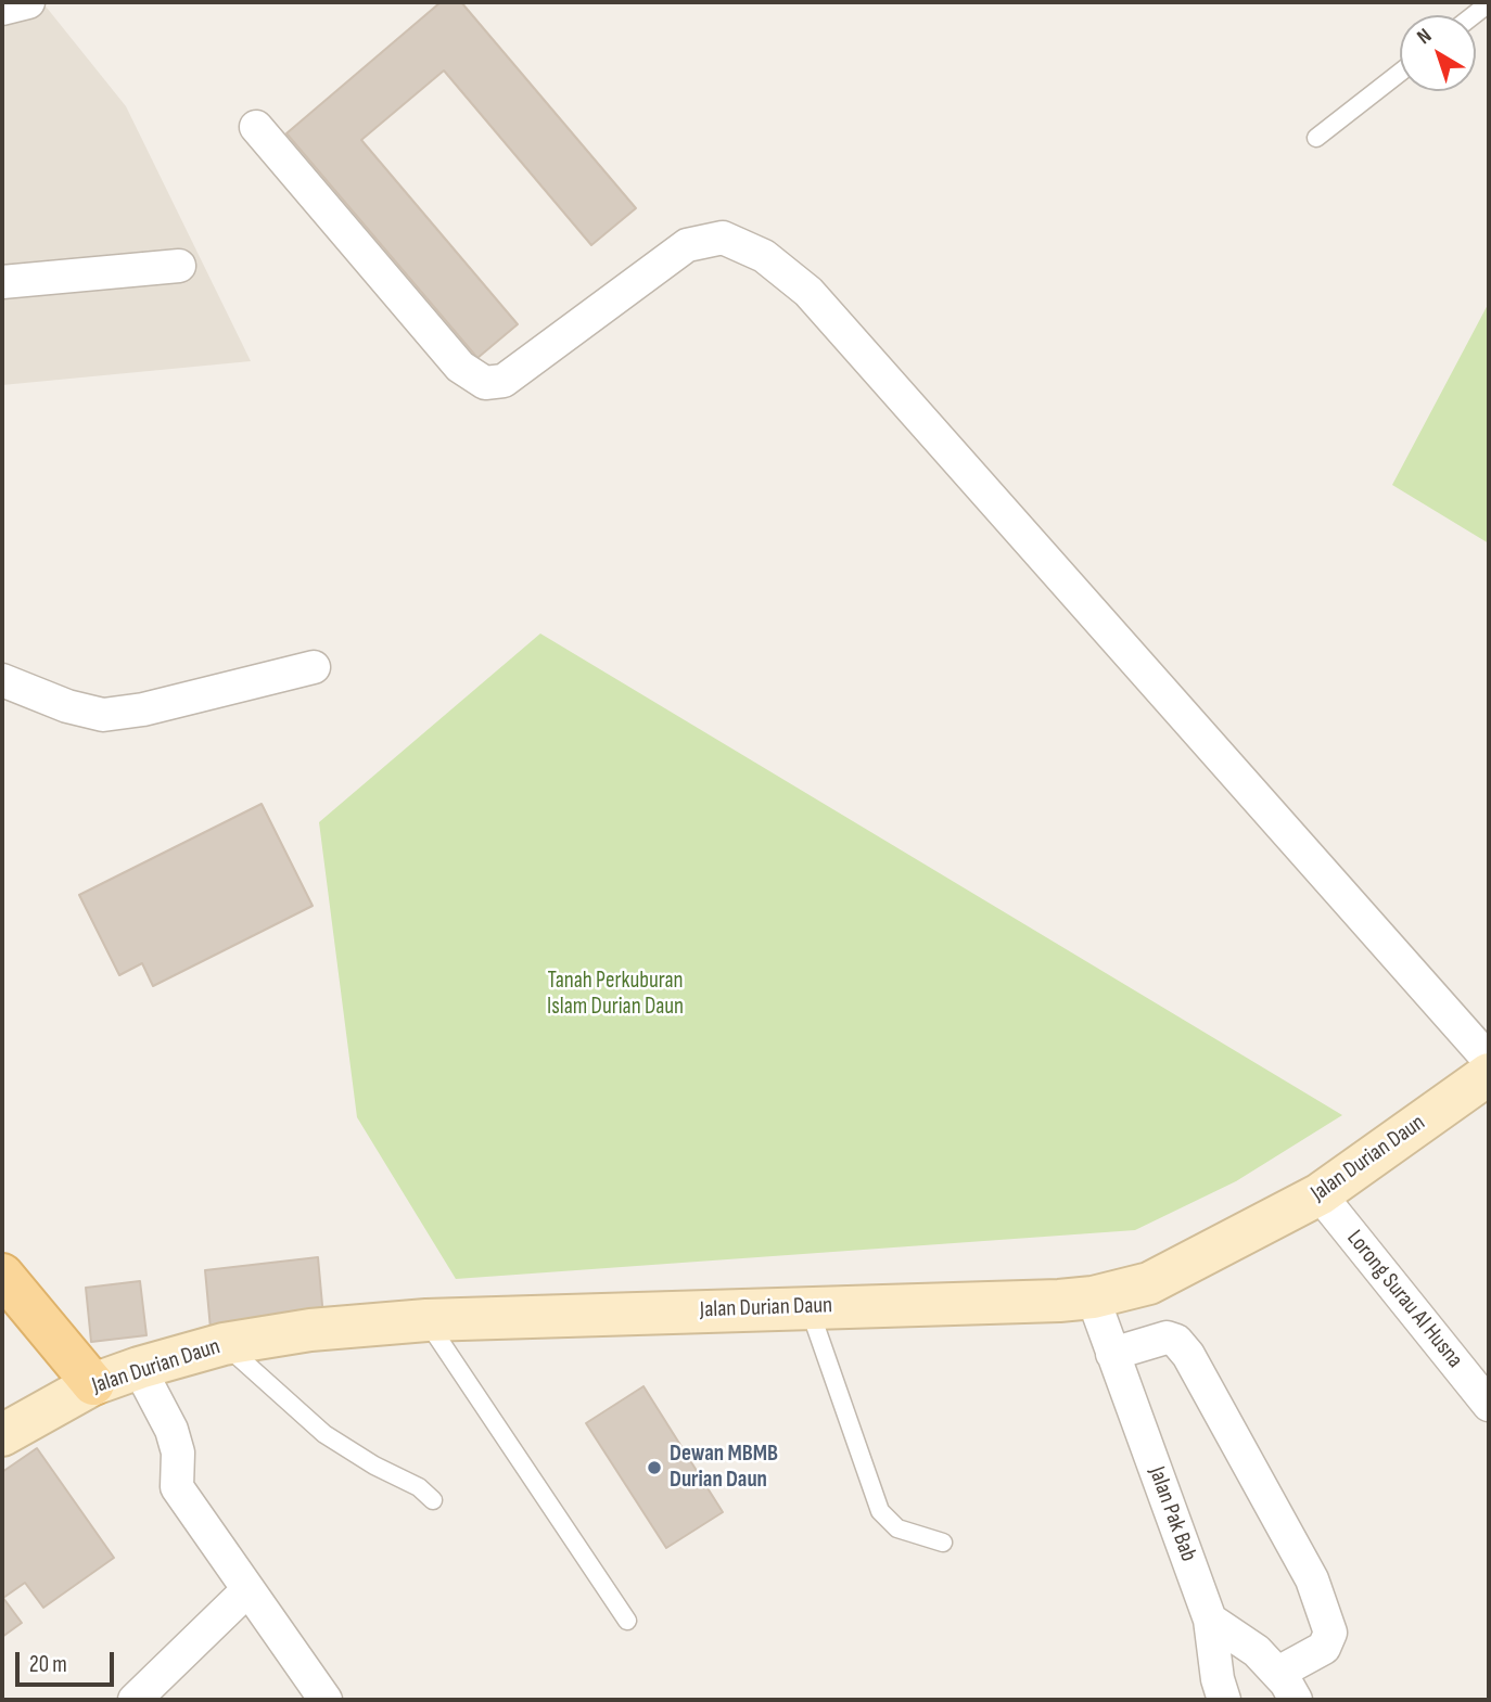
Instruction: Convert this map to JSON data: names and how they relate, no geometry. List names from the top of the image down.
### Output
{
  "streets": {
    "street": ["Jalan Durian Daun", "Lorong Surau Al Husna", "Jalan Pak Bab"]
  },
  "crossings": [
    ["Jalan Durian Daun", "Lorong Surau Al Husna"],
    ["Jalan Durian Daun", "Jalan Pak Bab"]
  ],
  "parks": ["Tanah Perkuburan Islam Durian Daun"],
  "places": ["Dewan MBMB Durian Daun"],
  "scale_bar": "20 m",
  "north": "top left"
}
